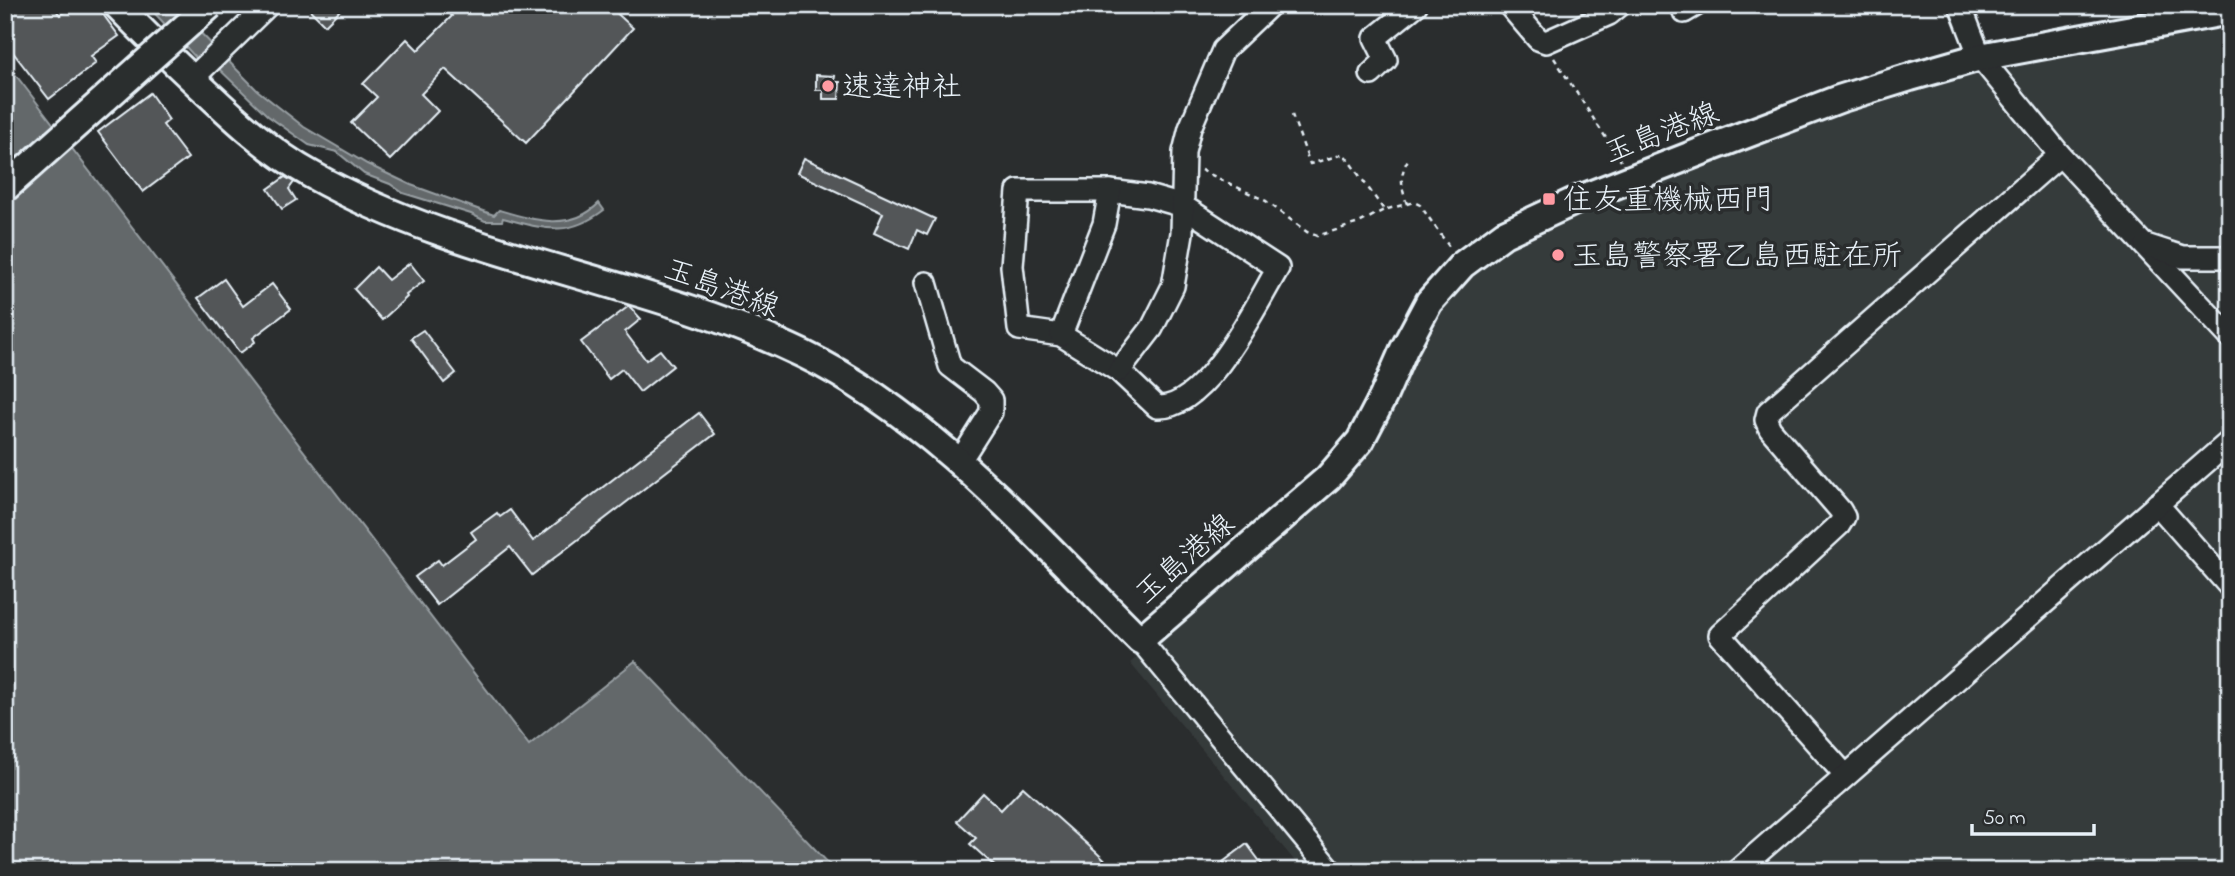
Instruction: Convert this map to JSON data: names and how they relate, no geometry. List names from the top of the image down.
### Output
{
  "streets": {
    "main road": ["玉島港線"]
  },
  "places": {
    "other": ["速達神社", "玉島警察署乙島西駐在所"],
    "transit": ["住友重機械西門"]
  },
  "scale_bar": "50 m"
}
